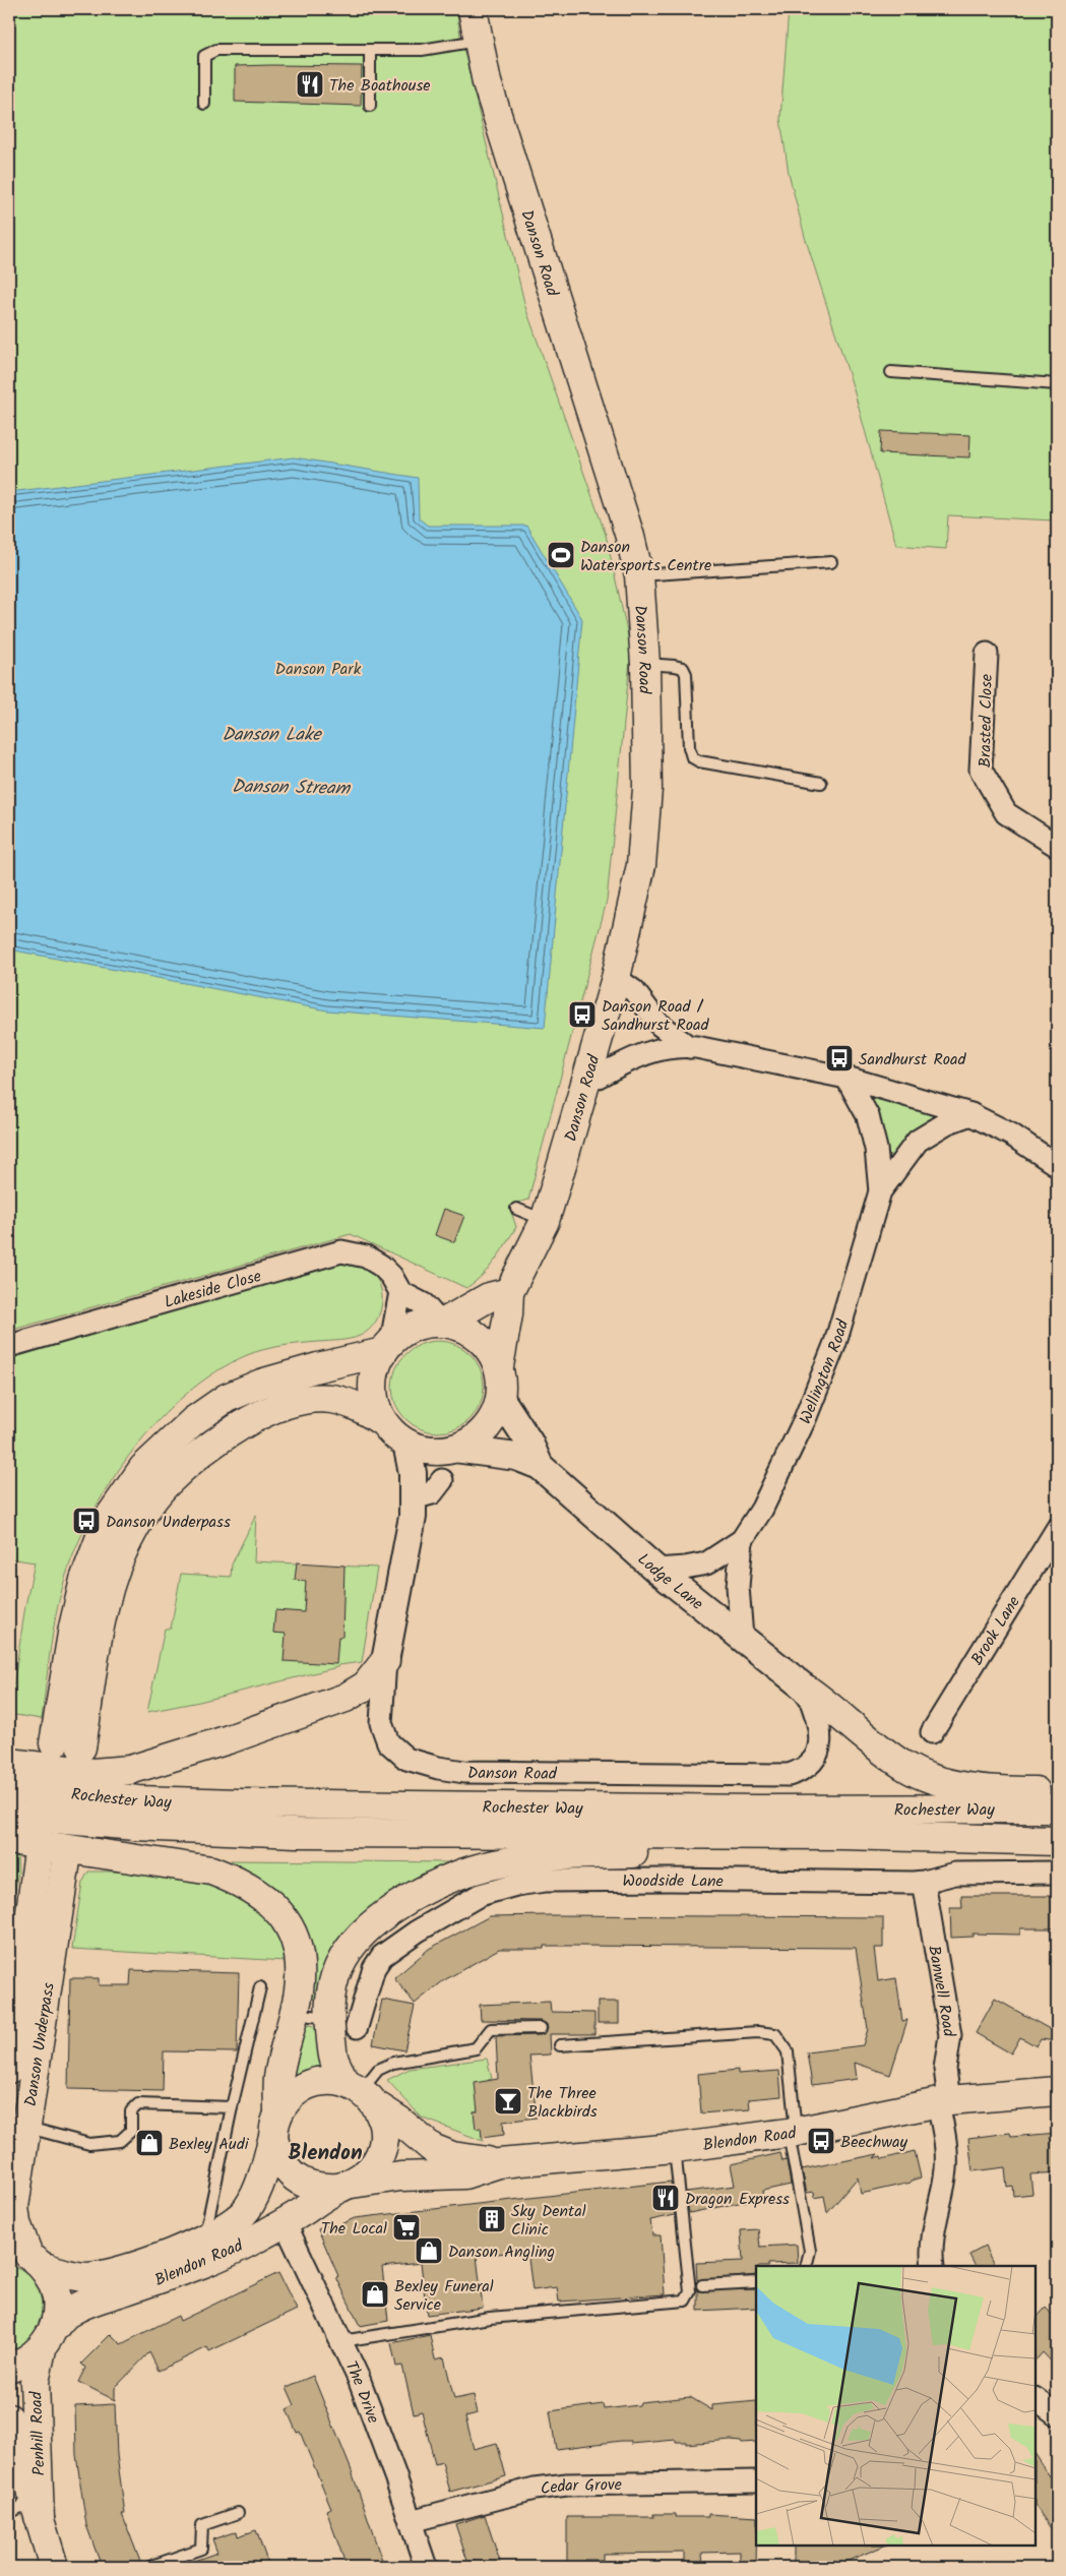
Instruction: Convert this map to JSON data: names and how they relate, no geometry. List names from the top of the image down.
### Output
{
  "streets": {
    "main road": [
      "Danson Road",
      "Rochester Way",
      "Danson Underpass",
      "Blendon Road",
      "Penhill Road"
    ],
    "street": [
      "Brasted Close",
      "Lakeside Close",
      "Wellington Road",
      "Lodge Lane",
      "Brook Lane",
      "Woodside Lane",
      "Banwell Road",
      "The Drive",
      "Cedar Grove"
    ]
  },
  "crossings": [
    ["Danson Road", "Lakeside Close"],
    ["Danson Road", "Lodge Lane"],
    ["Lakeside Close", "Lodge Lane"],
    ["Wellington Road", "Lodge Lane"],
    ["Woodside Lane", "Banwell Road"],
    ["Banwell Road", "Blendon Road"],
    ["Danson Underpass", "Blendon Road"],
    ["Danson Underpass", "Penhill Road"],
    ["Blendon Road", "The Drive"],
    ["Blendon Road", "Penhill Road"],
    ["The Drive", "Cedar Grove"]
  ],
  "districts": ["Blendon"],
  "water": ["Danson Lake", "Danson Stream"],
  "parks": ["Danson Park"],
  "places": {
    "restaurant": ["The Boathouse", "Dragon Express"],
    "sports": ["Danson Watersports Centre"],
    "bus stop": [
      "Danson Road / Sandhurst Road",
      "Sandhurst Road",
      "Danson Underpass",
      "Beechway"
    ],
    "bar": ["The Three Blackbirds"],
    "shop": ["Bexley Audi", "Danson Angling", "Bexley Funeral Service"],
    "building": ["Sky Dental Clinic"],
    "supermarket": ["The Local"]
  }
}
